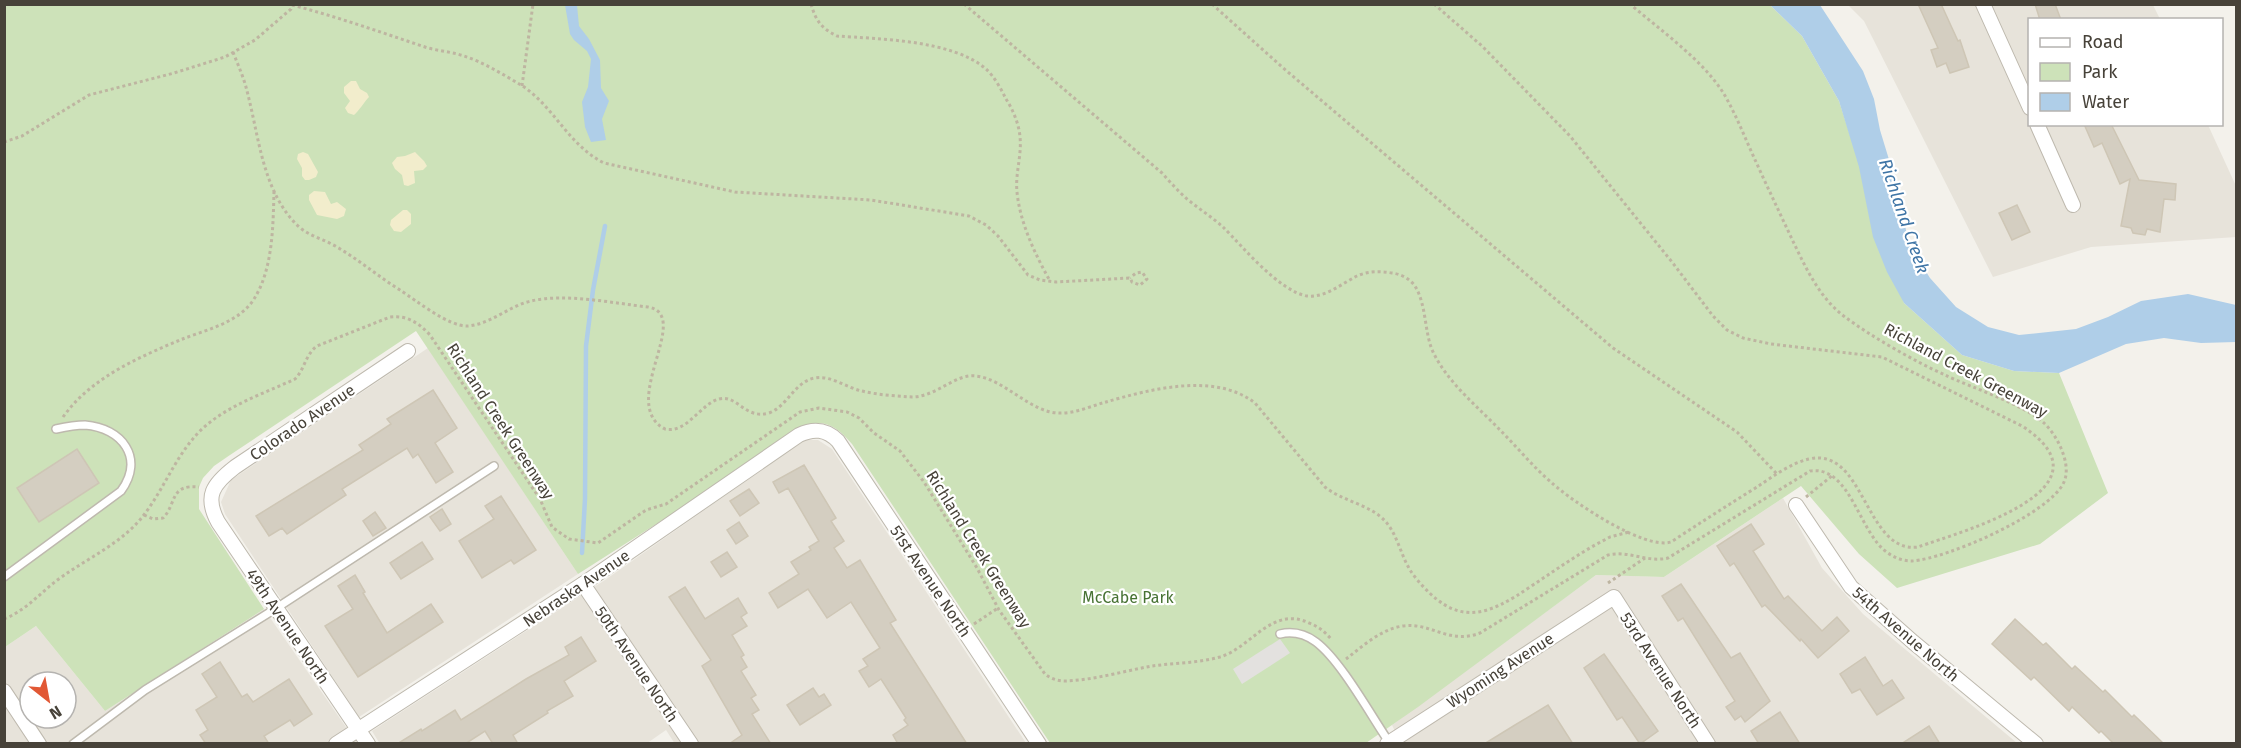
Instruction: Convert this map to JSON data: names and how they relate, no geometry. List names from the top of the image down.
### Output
{
  "streets": {
    "street": [
      "Colorado Avenue",
      "51st Avenue North",
      "Nebraska Avenue",
      "49th Avenue North",
      "54th Avenue North",
      "50th Avenue North",
      "Wyoming Avenue",
      "53rd Avenue North"
    ],
    "path": ["Richland Creek Greenway"]
  },
  "crossings": [
    ["Colorado Avenue", "49th Avenue North"],
    ["51st Avenue North", "Nebraska Avenue"],
    ["Nebraska Avenue", "49th Avenue North"],
    ["Nebraska Avenue", "50th Avenue North"],
    ["Wyoming Avenue", "53rd Avenue North"]
  ],
  "water": ["Richland Creek"],
  "parks": ["McCabe Park"],
  "legend": ["Road", "Park", "Water"],
  "north": "bottom right"
}
